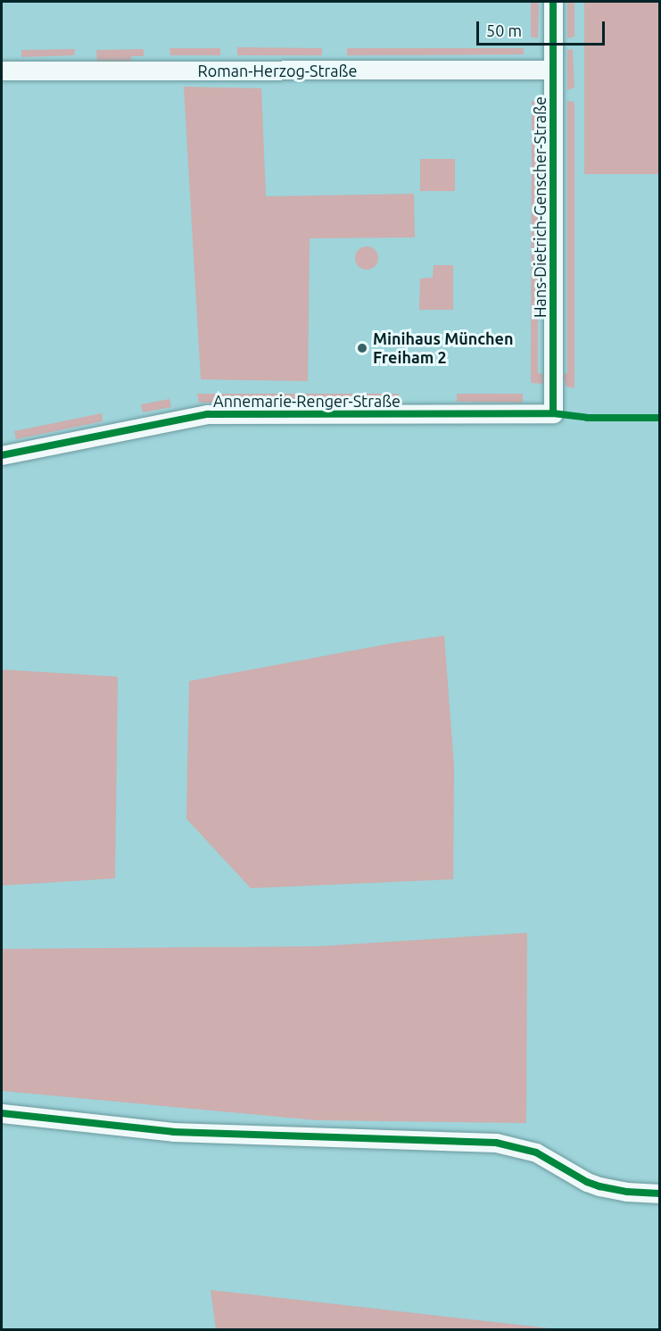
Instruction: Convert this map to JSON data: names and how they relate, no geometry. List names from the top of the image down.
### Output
{
  "streets": {
    "street": ["Roman-Herzog-Straße", "Hans-Dietrich-Genscher-Straße", "Annemarie-Renger-Straße"]
  },
  "crossings": [
    ["Roman-Herzog-Straße", "Hans-Dietrich-Genscher-Straße"],
    ["Hans-Dietrich-Genscher-Straße", "Annemarie-Renger-Straße"]
  ],
  "places": ["Minihaus München Freiham 2"],
  "scale_bar": "50 m"
}
